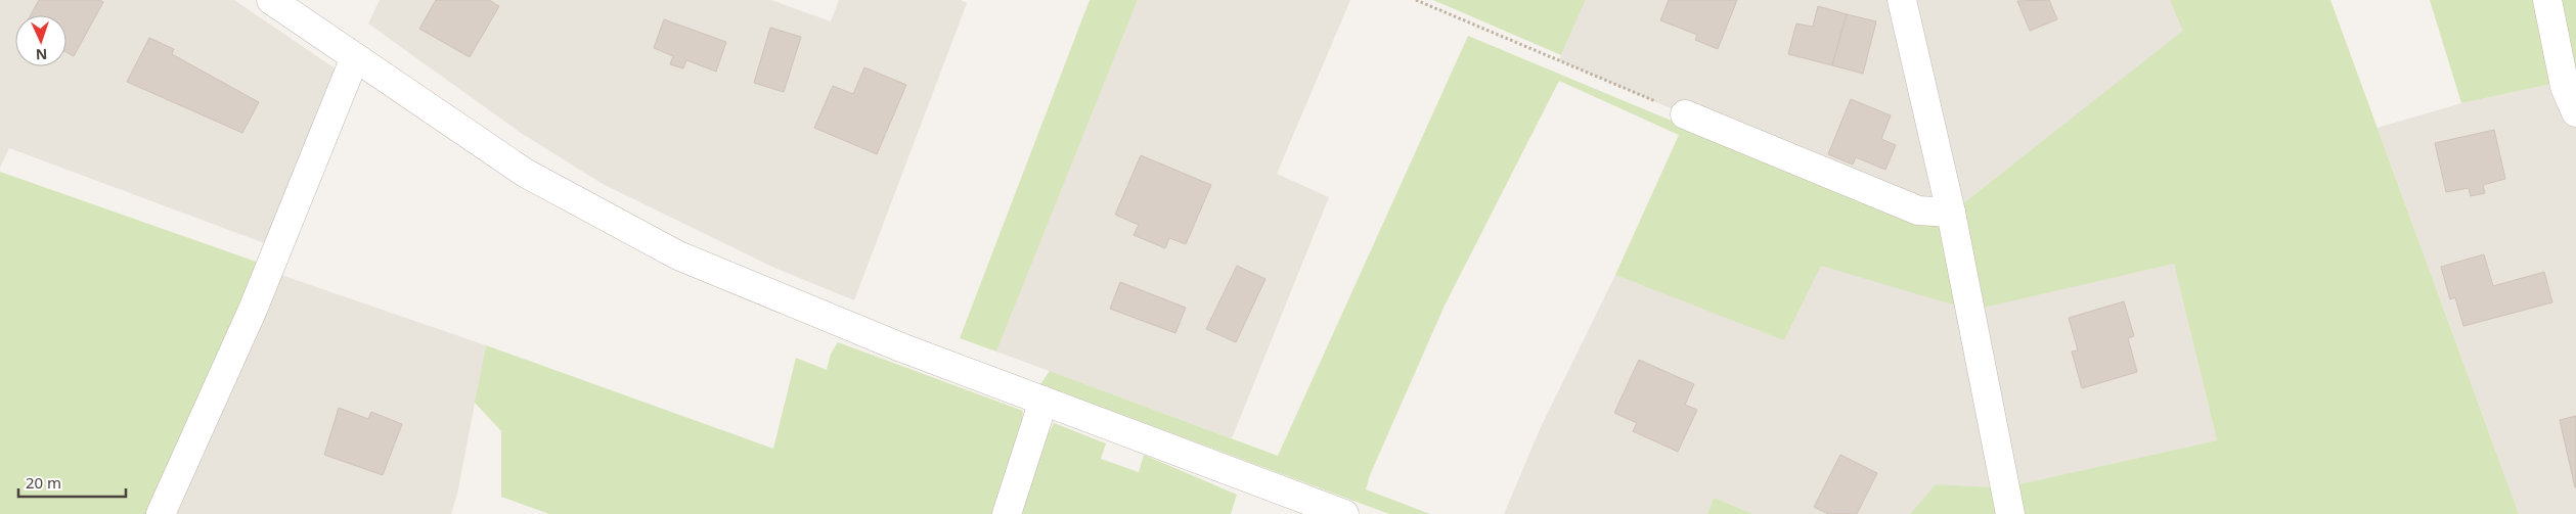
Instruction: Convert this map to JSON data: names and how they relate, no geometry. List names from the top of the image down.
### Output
{
  "scale_bar": "20 m",
  "north": "bottom"
}
